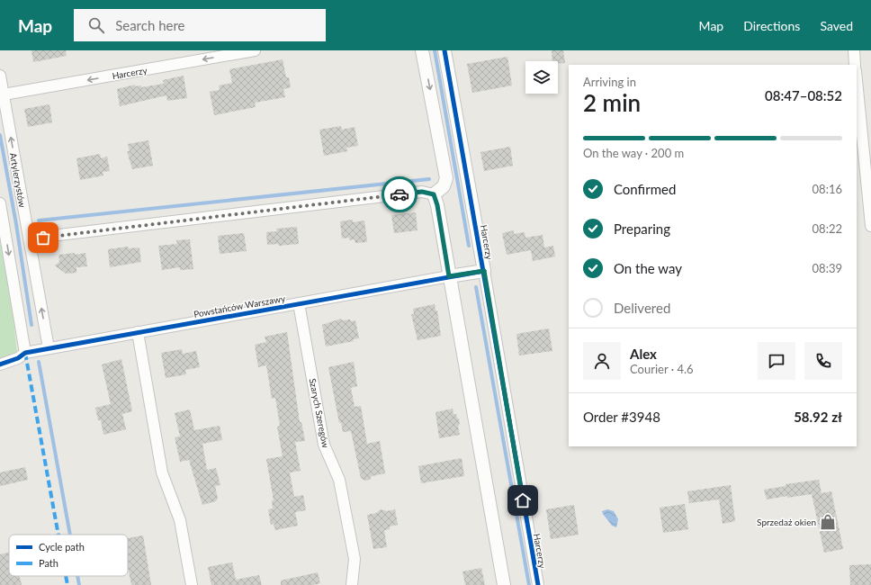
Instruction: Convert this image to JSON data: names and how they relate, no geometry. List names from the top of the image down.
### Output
{
  "streets": {
    "street": [
      "Harcerzy",
      "Artylerzystów",
      "Powstańców Warszawy",
      "Szarych Szeregów"
    ]
  },
  "crossings": [
    ["Harcerzy", "Artylerzystów"],
    ["Harcerzy", "Powstańców Warszawy"],
    ["Artylerzystów", "Powstańców Warszawy"],
    ["Powstańców Warszawy", "Szarych Szeregów"]
  ],
  "places": {
    "shop": ["Sprzedaż okien"]
  },
  "legend": ["Cycle path", "Path"],
  "page": {
    "header": "Map",
    "search": "Search here",
    "nav": ["Map", "Directions", "Saved"],
    "heading": ["2 min", "Arriving in", "08:47–08:52"],
    "panel": [
      "Alex",
      "Courier · 4.6",
      "Order #3948",
      "58.92 zł"
    ],
    "bar": "On the way · 200 m",
    "list": [
      ["Confirmed", "08:16"],
      ["Preparing", "08:22"],
      ["On the way", "08:39"],
      "Delivered"
    ]
  }
}
